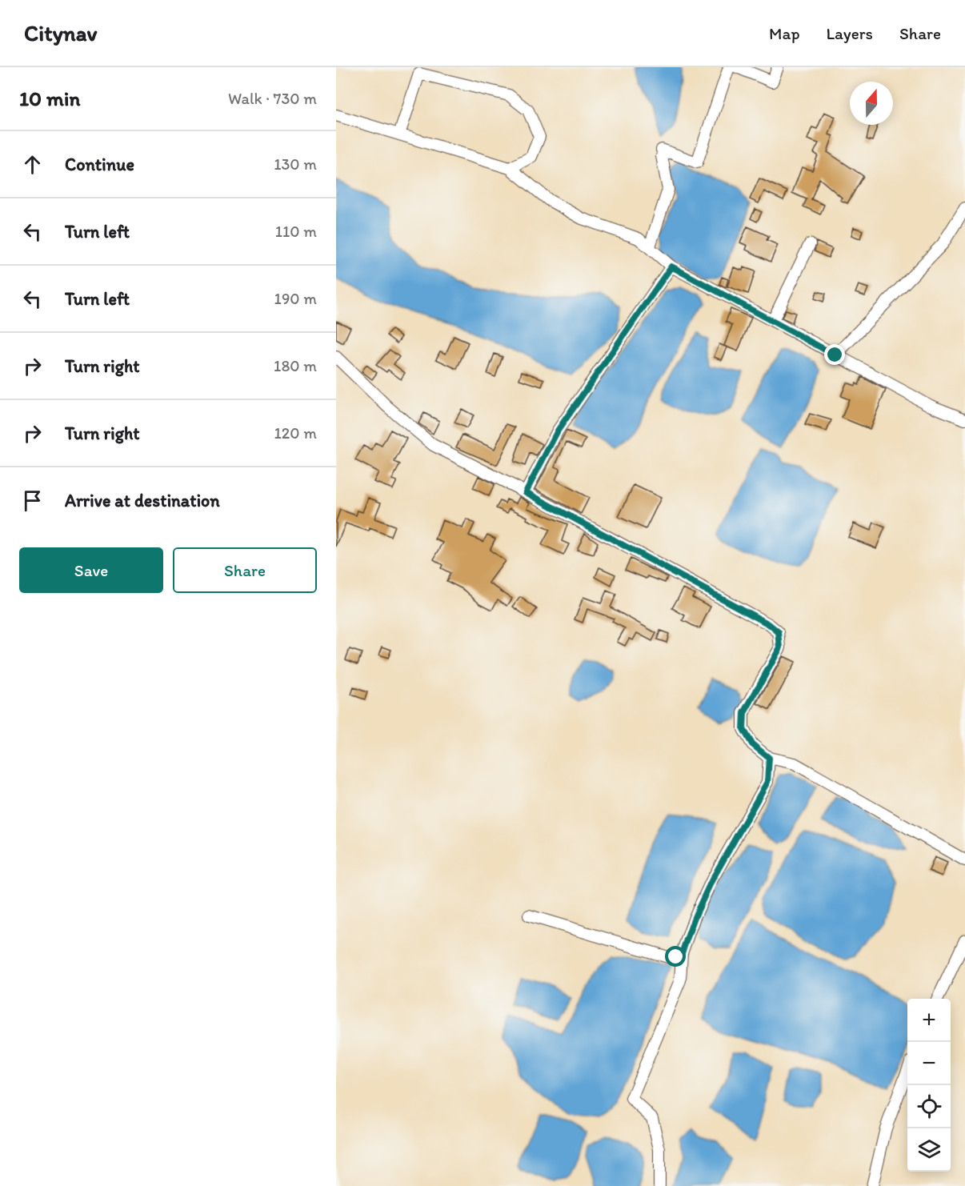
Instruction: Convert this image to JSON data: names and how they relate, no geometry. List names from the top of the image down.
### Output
{
  "north": "top",
  "page": {
    "header": "Citynav",
    "nav": ["Map", "Layers", "Share"],
    "heading": ["10 min", "Walk · 730 m"],
    "list": [
      ["Continue", "130 m"],
      ["Turn left", "110 m"],
      ["Turn left", "190 m"],
      ["Turn right", "180 m"],
      ["Turn right", "120 m"],
      "Arrive at destination"
    ],
    "buttons": ["Save", "Share"],
    "map_buttons": ["+", "−"]
  }
}
